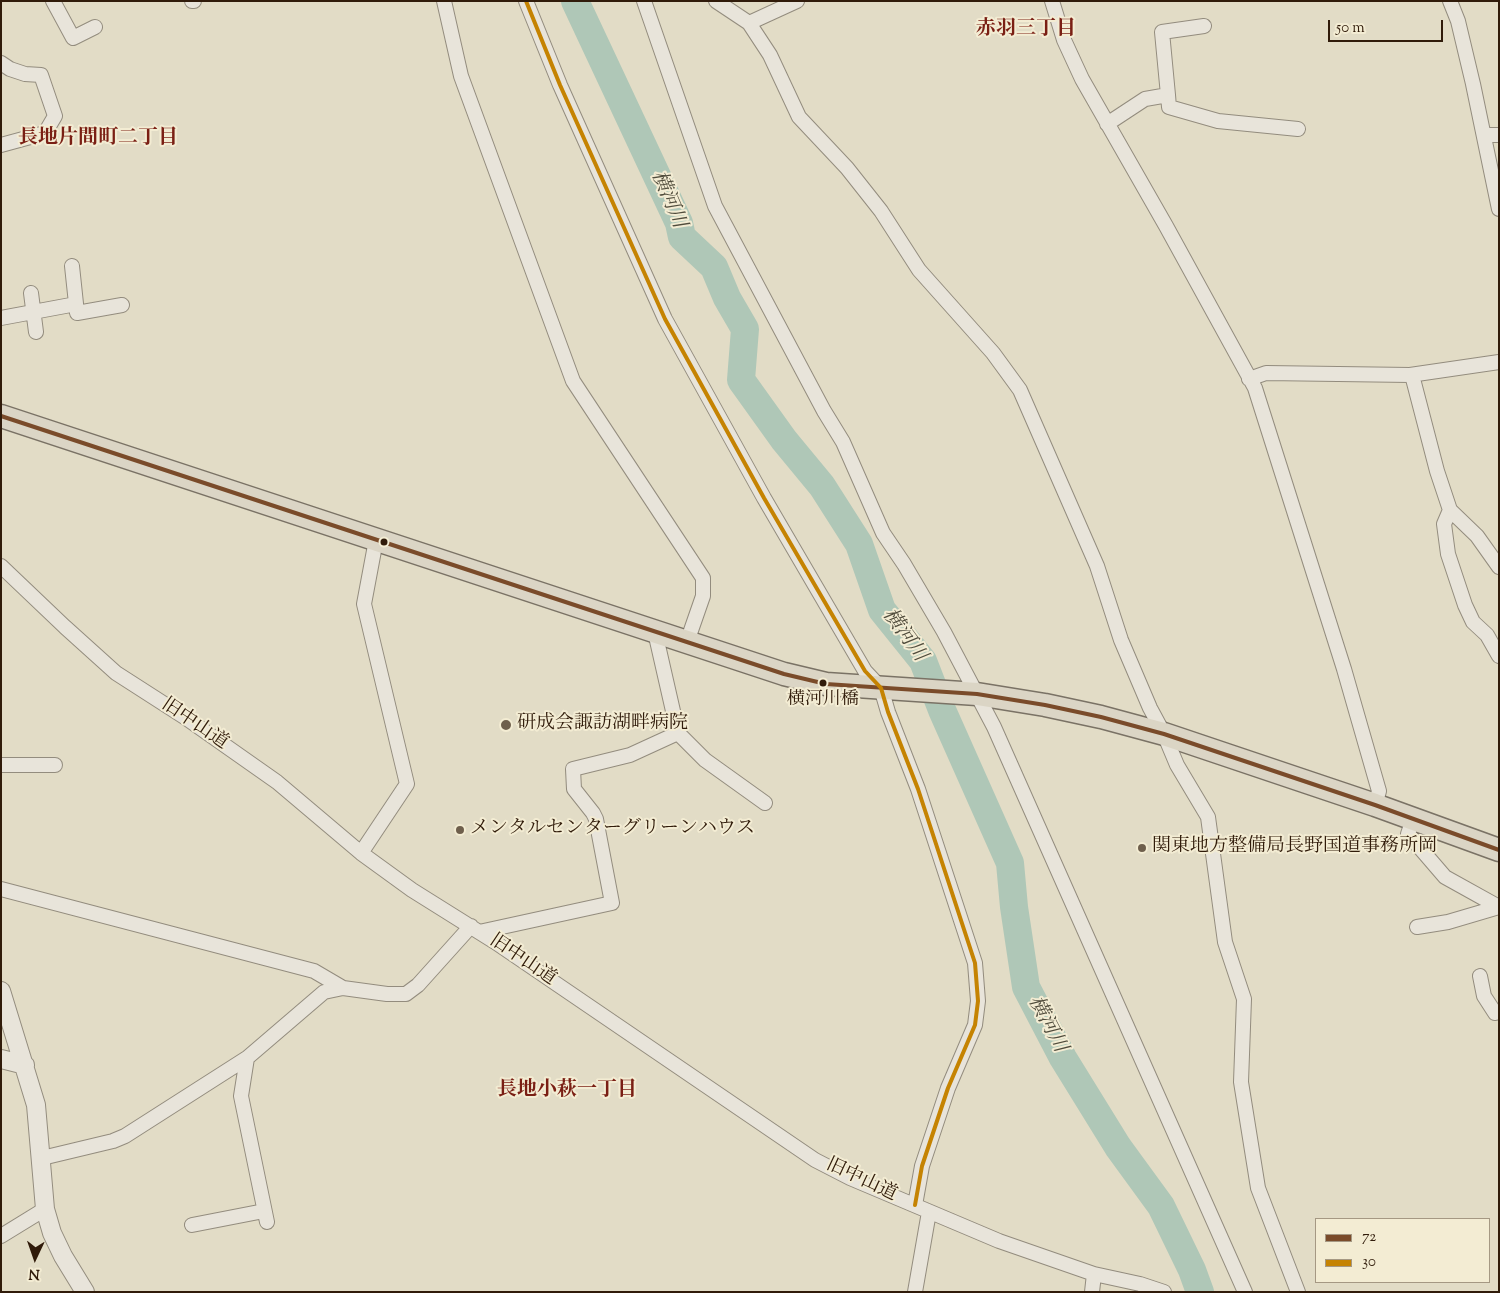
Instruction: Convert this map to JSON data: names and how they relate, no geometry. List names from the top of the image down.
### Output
{
  "streets": {
    "street": ["旧中山道"]
  },
  "districts": ["赤羽三丁目", "長地片間町二丁目", "長地小萩一丁目"],
  "water": ["横河川"],
  "places": [
    "横河川橋",
    "研成会諏訪湖畔病院",
    "メンタルセンターグリーンハウス",
    "関東地方整備局長野国道事務所岡"
  ],
  "lines": ["transit line 30", "transit line 72"],
  "legend": ["72", "30"],
  "scale_bar": "50 m",
  "north": "bottom"
}
